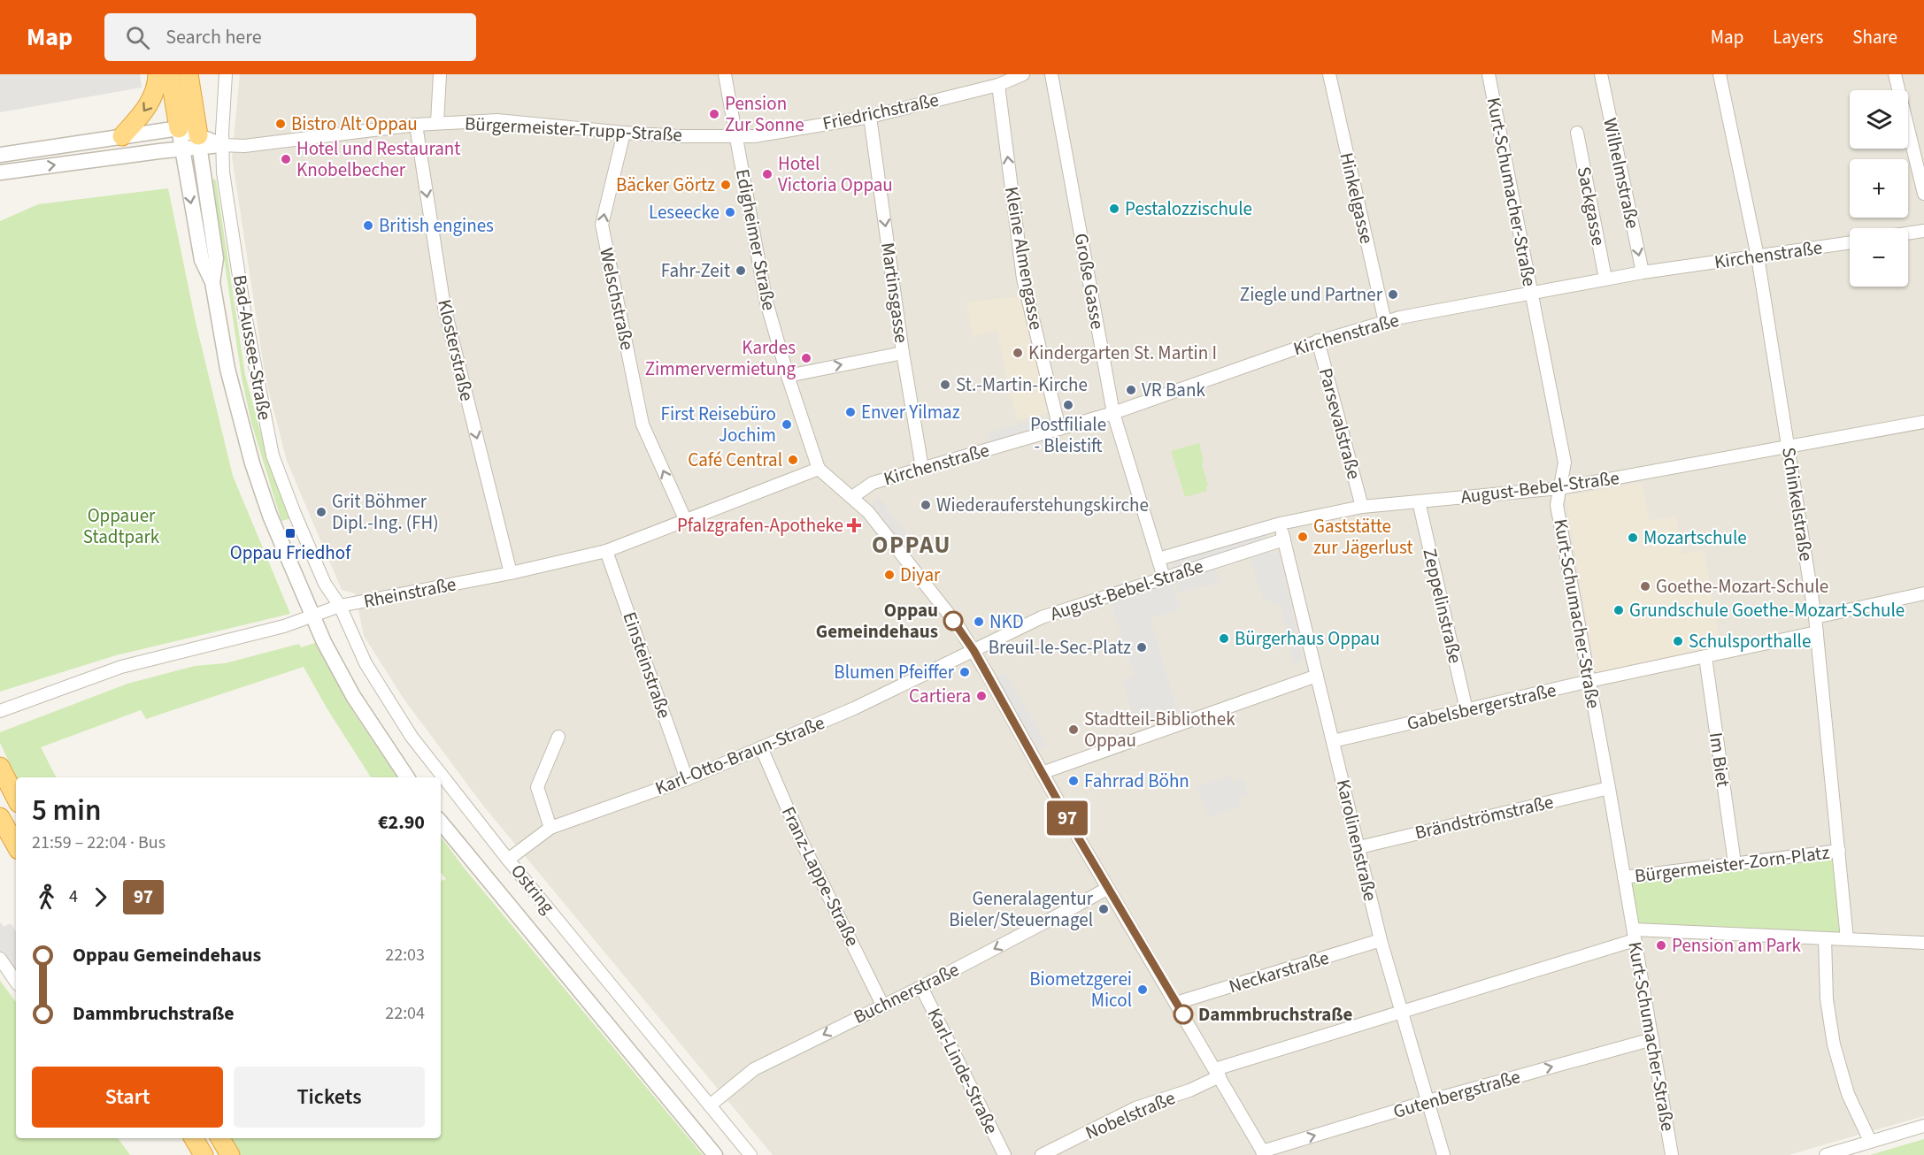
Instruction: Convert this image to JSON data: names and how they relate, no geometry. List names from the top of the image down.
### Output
{
  "streets": {
    "street": [
      "Friedrichstraße",
      "Bürgermeister-Trupp-Straße",
      "Wilhelmstraße",
      "Kurt-Schumacher-Straße",
      "Hinkelgasse",
      "Sackgasse",
      "Edigheimer Straße",
      "Kirchenstraße",
      "Kleine Almengasse",
      "Große Gasse",
      "Martinsgasse",
      "Welschstraße",
      "Bad-Aussee-Straße",
      "Klosterstraße",
      "Parsevalstraße",
      "August-Bebel-Straße",
      "Schinkelstraße",
      "Rheinstraße",
      "Zeppelinstraße",
      "Einsteinstraße",
      "Gabelsbergerstraße",
      "Karl-Otto-Braun-Straße",
      "Im Biet",
      "Brändströmstraße",
      "Karolinenstraße",
      "Bürgermeister-Zorn-Platz",
      "Franz-Lappe-Straße",
      "Ostring",
      "Neckarstraße",
      "Buchnerstraße",
      "Karl-Linde-Straße",
      "Gutenbergstraße",
      "Nobelstraße"
    ]
  },
  "crossings": [
    ["Friedrichstraße", "Bürgermeister-Trupp-Straße"],
    ["Friedrichstraße", "Edigheimer Straße"],
    ["Friedrichstraße", "Kleine Almengasse"],
    ["Friedrichstraße", "Martinsgasse"],
    ["Bürgermeister-Trupp-Straße", "Edigheimer Straße"],
    ["Bürgermeister-Trupp-Straße", "Welschstraße"],
    ["Bürgermeister-Trupp-Straße", "Bad-Aussee-Straße"],
    ["Bürgermeister-Trupp-Straße", "Klosterstraße"],
    ["Wilhelmstraße", "Kirchenstraße"],
    ["Kurt-Schumacher-Straße", "Kirchenstraße"],
    ["Kurt-Schumacher-Straße", "August-Bebel-Straße"],
    ["Kurt-Schumacher-Straße", "Gabelsbergerstraße"],
    ["Kurt-Schumacher-Straße", "Brändströmstraße"],
    ["Kurt-Schumacher-Straße", "Bürgermeister-Zorn-Platz"],
    ["Kurt-Schumacher-Straße", "Gutenbergstraße"],
    ["Hinkelgasse", "Kirchenstraße"],
    ["Sackgasse", "Kirchenstraße"],
    ["Edigheimer Straße", "Rheinstraße"],
    ["Kirchenstraße", "Kleine Almengasse"],
    ["Kirchenstraße", "Große Gasse"],
    ["Kirchenstraße", "Martinsgasse"],
    ["Kirchenstraße", "Parsevalstraße"],
    ["Kirchenstraße", "Schinkelstraße"],
    ["Große Gasse", "August-Bebel-Straße"],
    ["Welschstraße", "Rheinstraße"],
    ["Bad-Aussee-Straße", "Rheinstraße"],
    ["Bad-Aussee-Straße", "Ostring"],
    ["Klosterstraße", "Rheinstraße"],
    ["Parsevalstraße", "August-Bebel-Straße"],
    ["August-Bebel-Straße", "Schinkelstraße"],
    ["August-Bebel-Straße", "Zeppelinstraße"],
    ["August-Bebel-Straße", "Karl-Otto-Braun-Straße"],
    ["August-Bebel-Straße", "Karolinenstraße"],
    ["Schinkelstraße", "Gabelsbergerstraße"],
    ["Schinkelstraße", "Bürgermeister-Zorn-Platz"],
    ["Rheinstraße", "Einsteinstraße"],
    ["Rheinstraße", "Ostring"],
    ["Zeppelinstraße", "Gabelsbergerstraße"],
    ["Einsteinstraße", "Karl-Otto-Braun-Straße"],
    ["Gabelsbergerstraße", "Im Biet"],
    ["Gabelsbergerstraße", "Karolinenstraße"],
    ["Karl-Otto-Braun-Straße", "Franz-Lappe-Straße"],
    ["Karl-Otto-Braun-Straße", "Ostring"],
    ["Im Biet", "Bürgermeister-Zorn-Platz"],
    ["Brändströmstraße", "Karolinenstraße"],
    ["Karolinenstraße", "Neckarstraße"],
    ["Karolinenstraße", "Gutenbergstraße"],
    ["Franz-Lappe-Straße", "Buchnerstraße"],
    ["Ostring", "Buchnerstraße"],
    ["Buchnerstraße", "Karl-Linde-Straße"]
  ],
  "one_way": [
    "Wilhelmstraße",
    "Kleine Almengasse",
    "Martinsgasse",
    "Welschstraße",
    "Klosterstraße",
    "Buchnerstraße"
  ],
  "districts": ["OPPAU"],
  "parks": ["Oppauer Stadtpark"],
  "places": {
    "other": [
      "Pension Zur Sonne",
      "Bistro Alt Oppau",
      "Hotel und Restaurant Knobelbecher",
      "Hotel Victoria Oppau",
      "Bäcker Görtz",
      "Pestalozzischule",
      "Leseecke",
      "British engines",
      "Fahr-Zeit",
      "Ziegle und Partner",
      "Kindergarten St. Martin I",
      "Kardes Zimmervermietung",
      "St.-Martin-Kirche",
      "VR Bank",
      "Postfiliale - Bleistift",
      "Enver Yilmaz",
      "First Reisebüro Jochim",
      "Café Central",
      "Wiederauferstehungskirche",
      "Grit Böhmer Dipl.-Ing. (FH)",
      "Gaststätte zur Jägerlust",
      "Mozartschule",
      "Diyar",
      "Goethe-Mozart-Schule",
      "Grundschule Goethe-Mozart-Schule",
      "Oppau Gemeindehaus",
      "NKD",
      "Bürgerhaus Oppau",
      "Schulsporthalle",
      "Breuil-le-Sec-Platz",
      "Blumen Pfeiffer",
      "Cartiera",
      "Stadtteil-Bibliothek Oppau",
      "Fahrrad Böhn",
      "Generalagentur Bieler/Steuernagel",
      "Pension am Park",
      "Biometzgerei Micol",
      "Dammbruchstraße"
    ],
    "health": ["Pfalzgrafen-Apotheke"],
    "transit": ["Oppau Friedhof"]
  },
  "lines": ["bus line 97"],
  "page": {
    "header": "Map",
    "search": "Search here",
    "nav": ["Map", "Layers", "Share"],
    "on_map": "97",
    "map_buttons": ["+", "−"],
    "heading": ["5 min", "21:59 – 22:04 · Bus", "€2.90"],
    "legs": ["4", "97"],
    "list": [
      {
        "name": "Oppau Gemeindehaus",
        "value": "22:03"
      },
      {
        "name": "Dammbruchstraße",
        "value": "22:04"
      }
    ],
    "buttons": ["Start", "Tickets"]
  }
}
